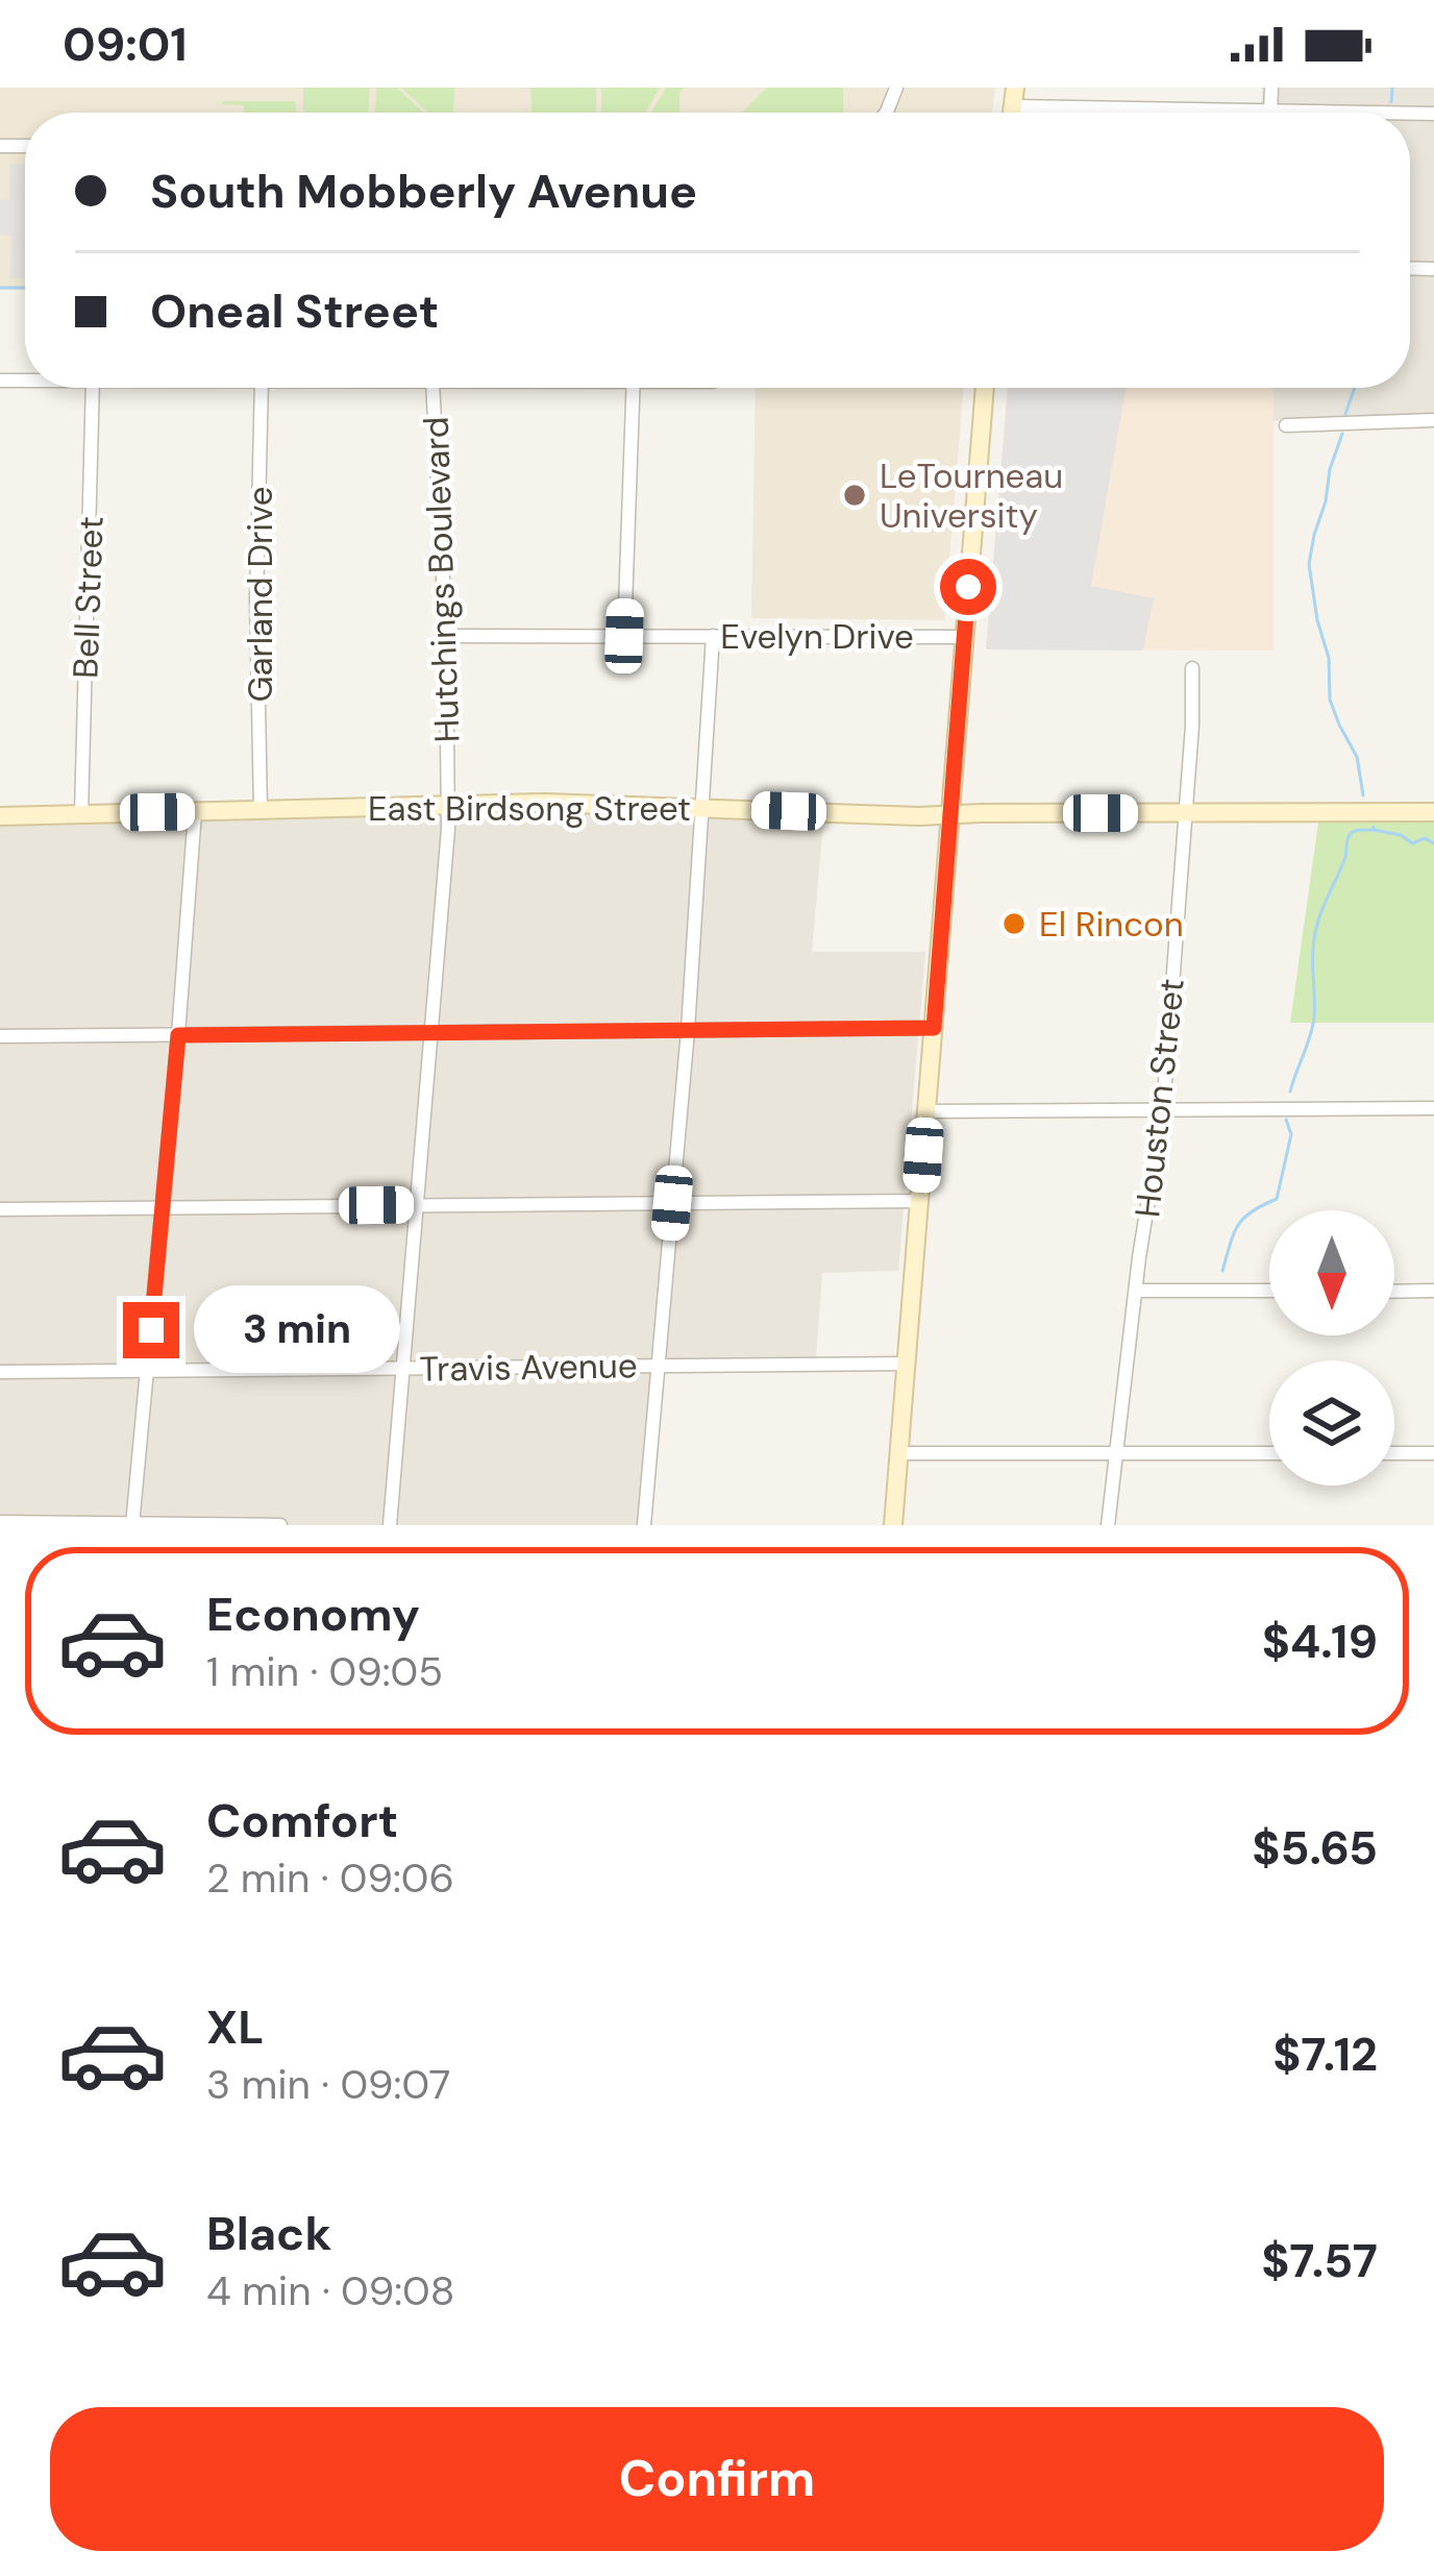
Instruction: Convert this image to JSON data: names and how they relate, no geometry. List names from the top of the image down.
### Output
{
  "streets": {
    "street": [
      "Hutchings Boulevard",
      "Garland Drive",
      "Bell Street",
      "Evelyn Drive",
      "East Birdsong Street",
      "Houston Street",
      "Travis Avenue"
    ]
  },
  "crossings": [
    ["Hutchings Boulevard", "Evelyn Drive"],
    ["Hutchings Boulevard", "East Birdsong Street"],
    ["Hutchings Boulevard", "Travis Avenue"],
    ["Garland Drive", "East Birdsong Street"],
    ["Bell Street", "East Birdsong Street"],
    ["East Birdsong Street", "Houston Street"]
  ],
  "places": ["LeTourneau University", "El Rincon"],
  "north": "bottom",
  "page": {
    "status": "09:01",
    "banner": ["South Mobberly Avenue", "Oneal Street"],
    "bubble": "3 min",
    "list": [
      {
        "name": "Economy",
        "note": "1 min · 09:05",
        "value": "$4.19"
      },
      {
        "name": "Comfort",
        "note": "2 min · 09:06",
        "value": "$5.65"
      },
      {
        "name": "XL",
        "note": "3 min · 09:07",
        "value": "$7.12"
      },
      {
        "name": "Black",
        "note": "4 min · 09:08",
        "value": "$7.57"
      }
    ],
    "buttons": "Confirm"
  }
}
